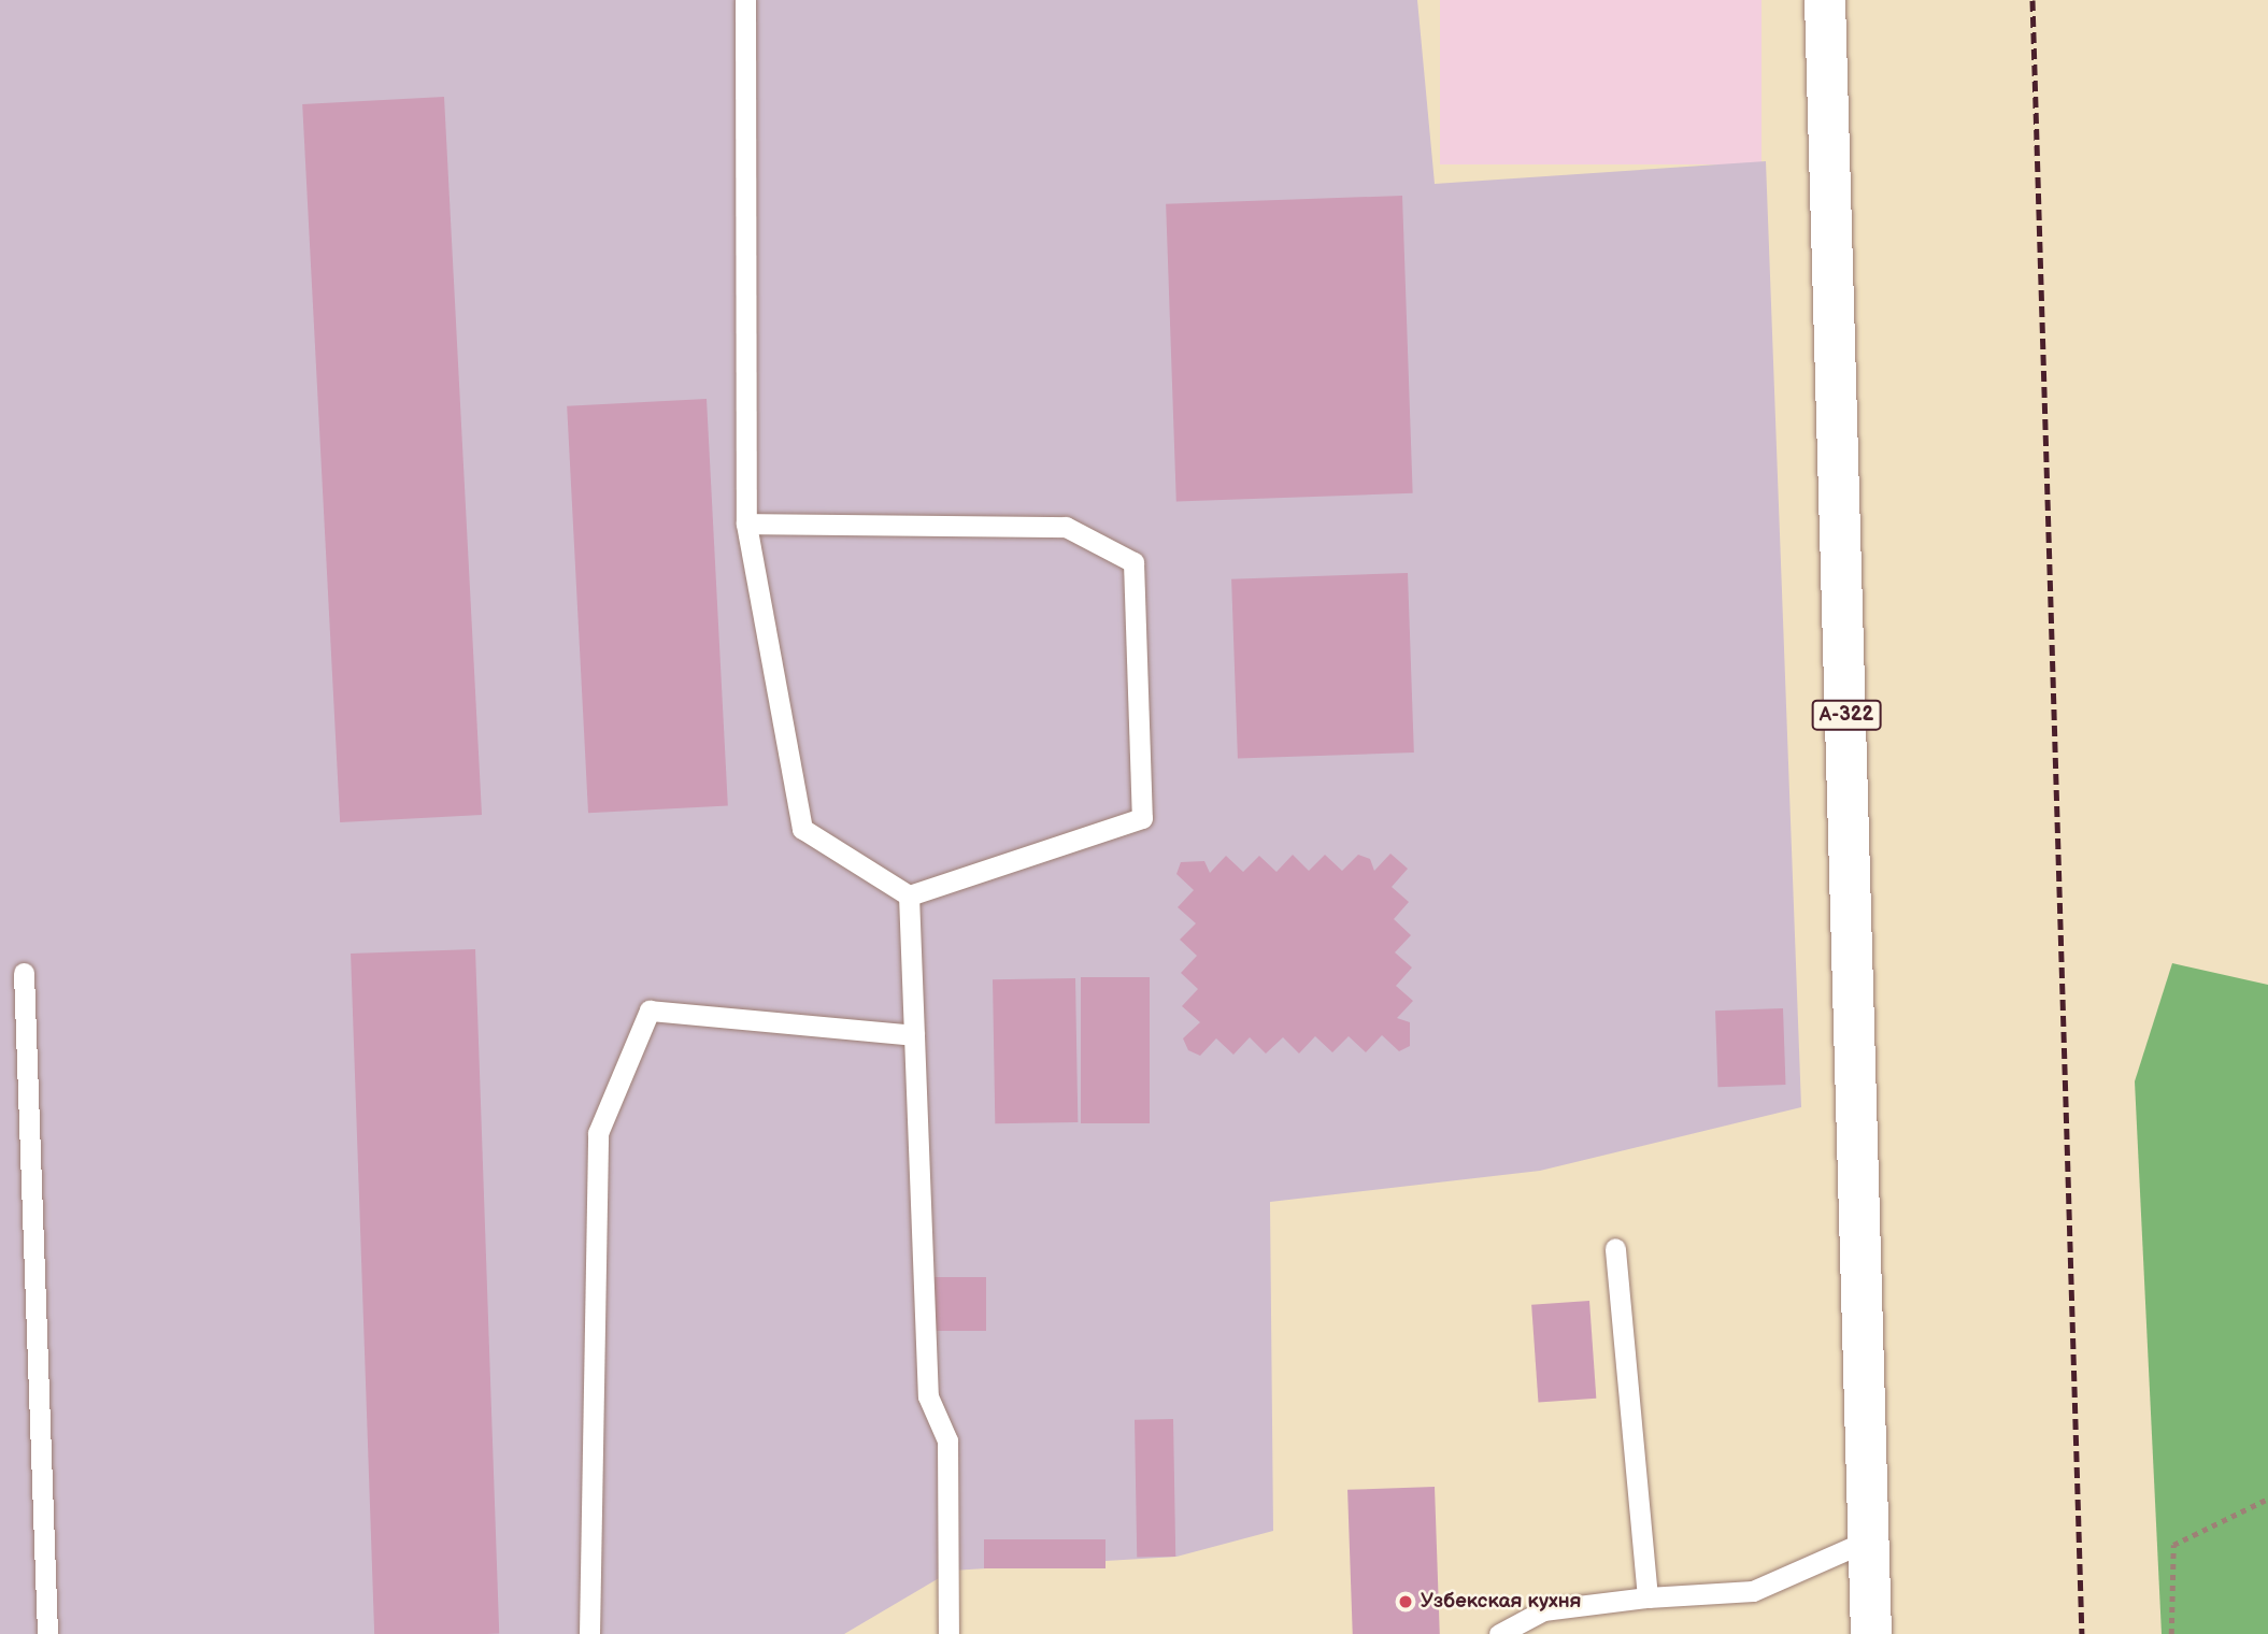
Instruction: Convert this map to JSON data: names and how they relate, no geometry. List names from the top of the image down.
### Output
{
  "streets": {
    "highway": ["А-322"]
  },
  "places": ["Узбекская кухня"]
}
